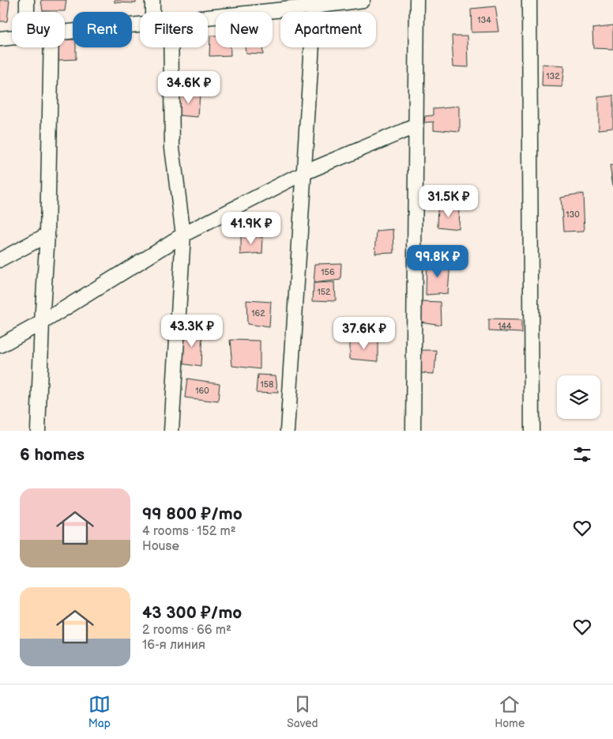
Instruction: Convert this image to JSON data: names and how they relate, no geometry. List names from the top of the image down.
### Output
{
  "house_numbers": [
    "134",
    "132",
    "130",
    "156",
    "152",
    "162",
    "144",
    "158",
    "160"
  ],
  "page": {
    "chip": [
      "Buy",
      "Rent",
      "Filters",
      "New",
      "Apartment"
    ],
    "price": [
      "34.6K ₽",
      "31.5K ₽",
      "41.9K ₽",
      "99.8K ₽",
      "43.3K ₽",
      "37.6K ₽"
    ],
    "heading": "6 homes",
    "list": [
      {
        "name": "99 800 ₽/mo",
        "note": "4 rooms · 152 m² · House"
      },
      {
        "name": "43 300 ₽/mo",
        "note": "2 rooms · 66 m² · 16-я линия"
      }
    ],
    "tabs": ["Map", "Saved", "Home"]
  }
}
